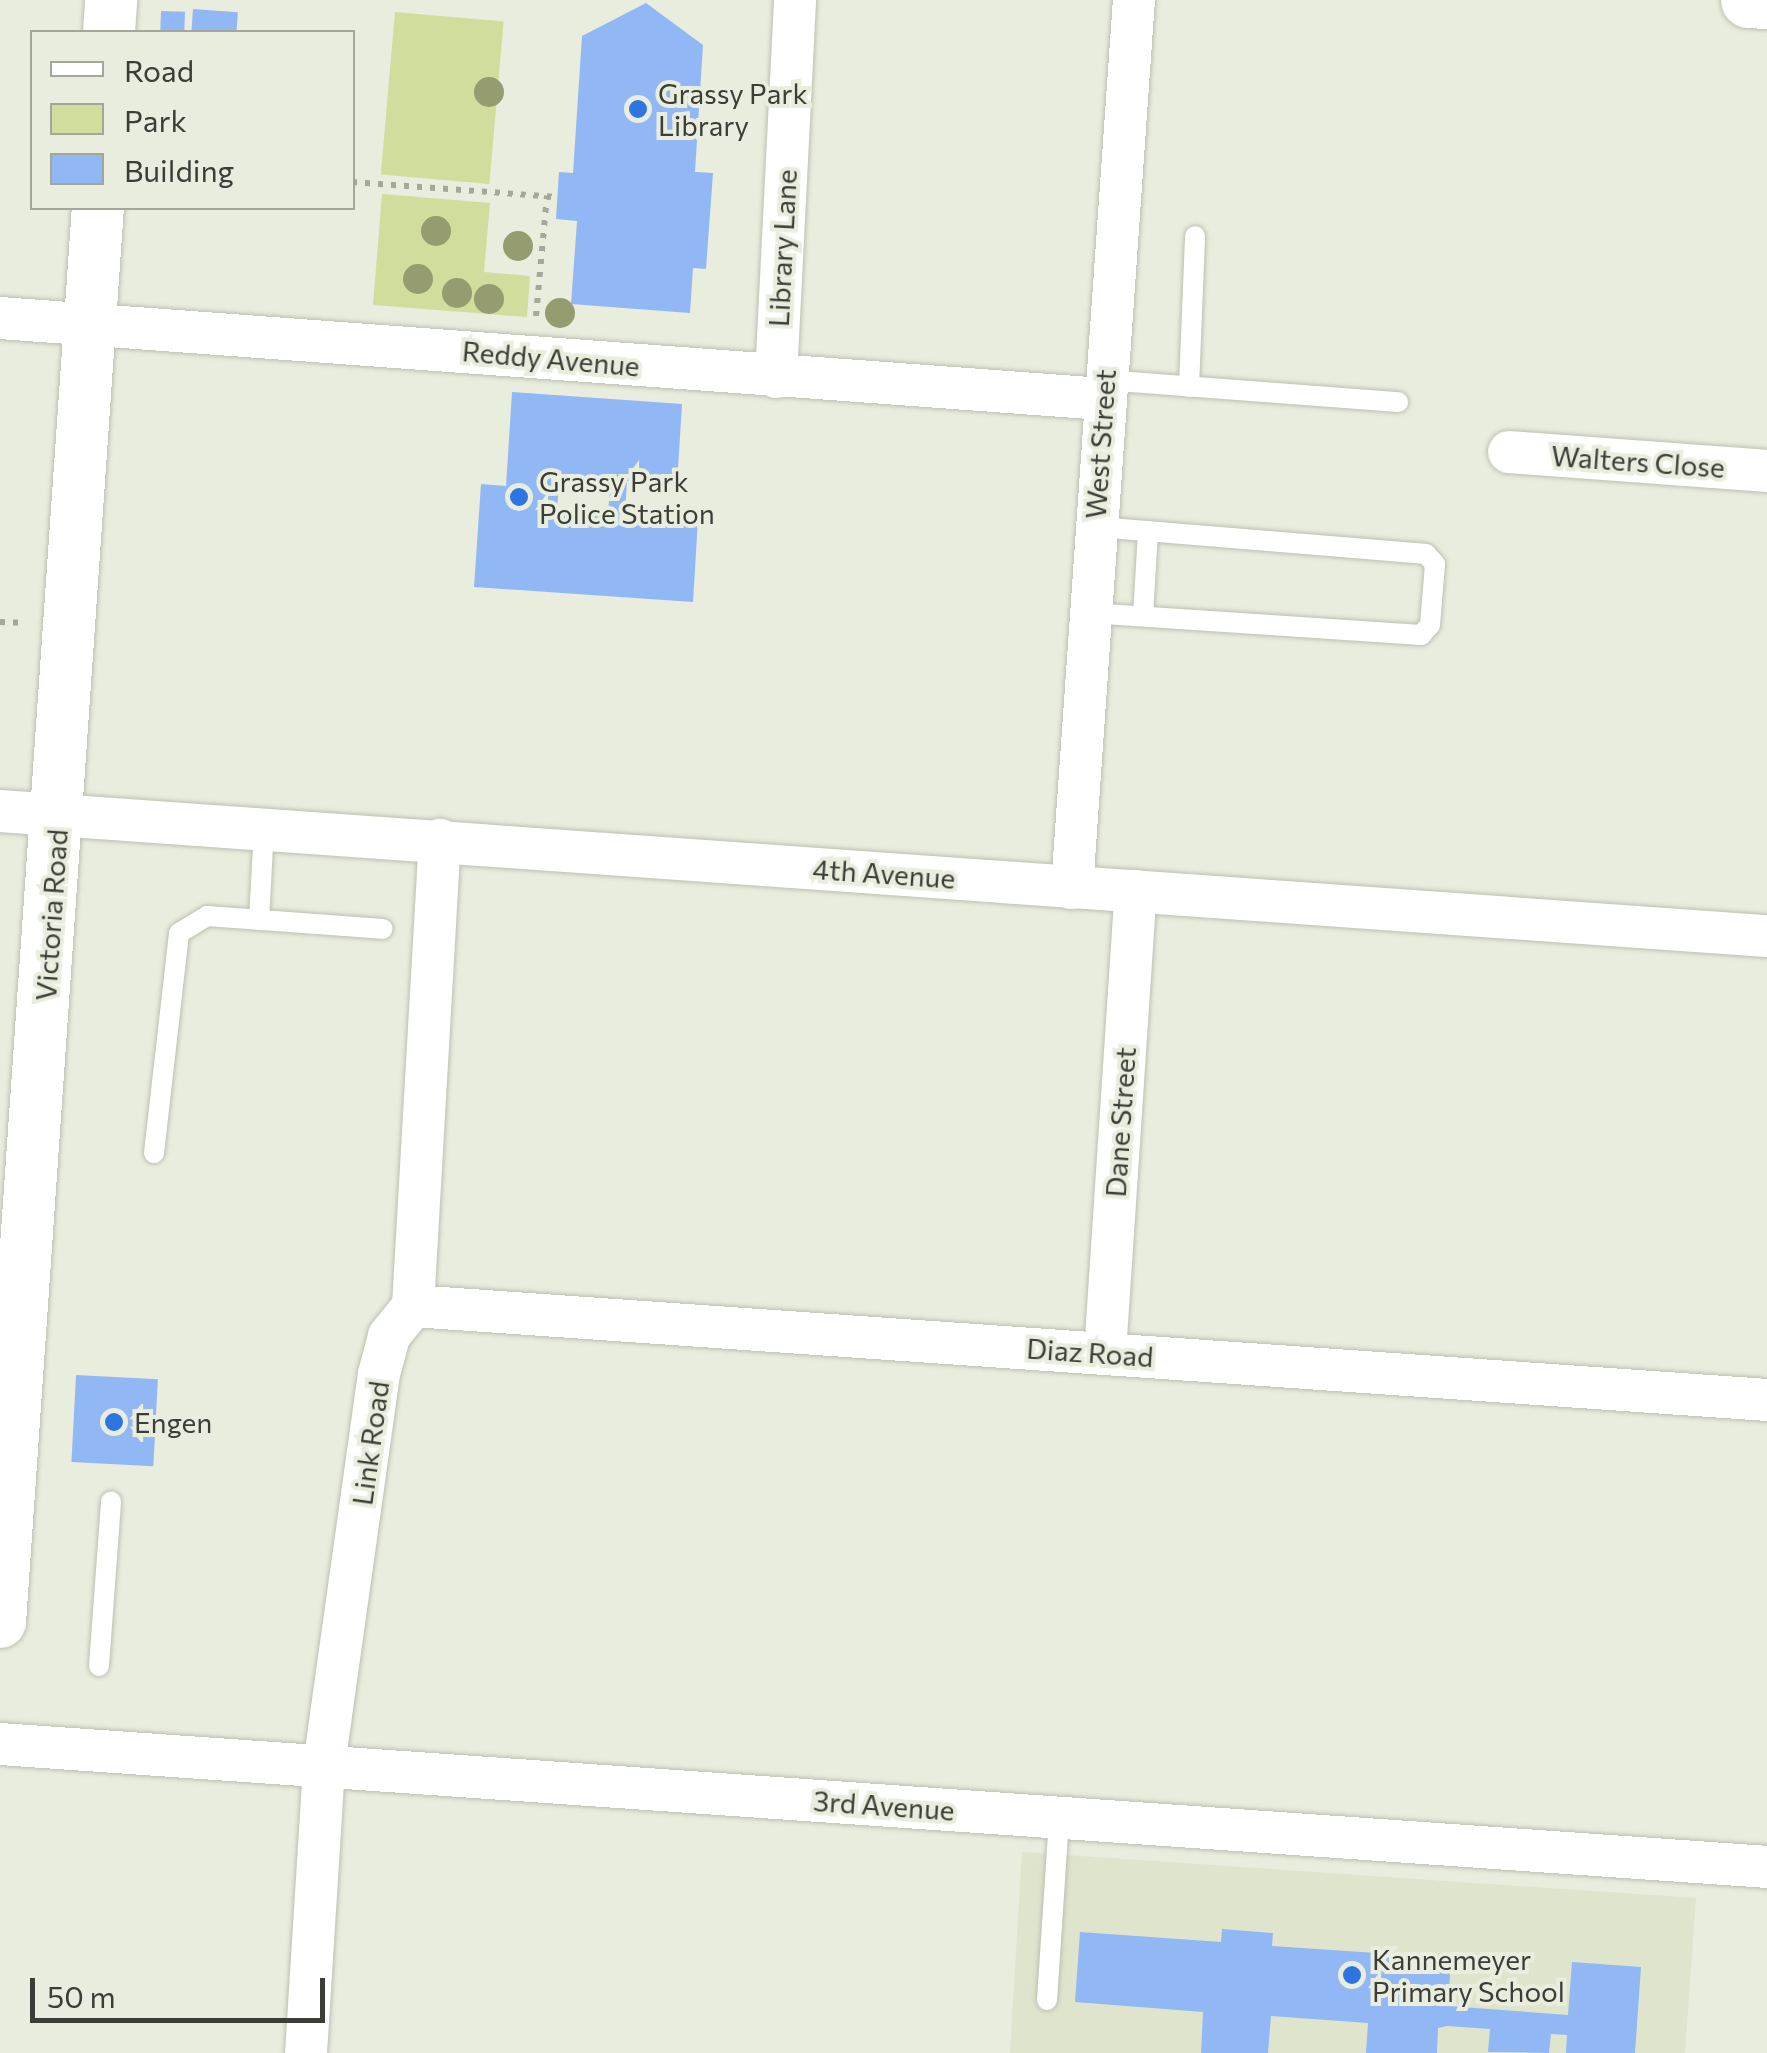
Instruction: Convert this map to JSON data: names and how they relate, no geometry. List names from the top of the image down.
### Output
{
  "streets": {
    "street": [
      "Library Lane",
      "Reddy Avenue",
      "West Street",
      "Walters Close",
      "4th Avenue",
      "Victoria Road",
      "Dane Street",
      "Diaz Road",
      "Link Road",
      "3rd Avenue"
    ]
  },
  "crossings": [
    ["Library Lane", "Reddy Avenue"],
    ["Reddy Avenue", "West Street"],
    ["Reddy Avenue", "Victoria Road"],
    ["West Street", "4th Avenue"],
    ["4th Avenue", "Victoria Road"],
    ["4th Avenue", "Dane Street"],
    ["Dane Street", "Diaz Road"],
    ["Diaz Road", "Link Road"],
    ["Link Road", "3rd Avenue"]
  ],
  "places": [
    "Grassy Park Library",
    "Grassy Park Police Station",
    "Engen",
    "Kannemeyer Primary School"
  ],
  "legend": ["Road", "Park", "Building"],
  "scale_bar": "50 m"
}
